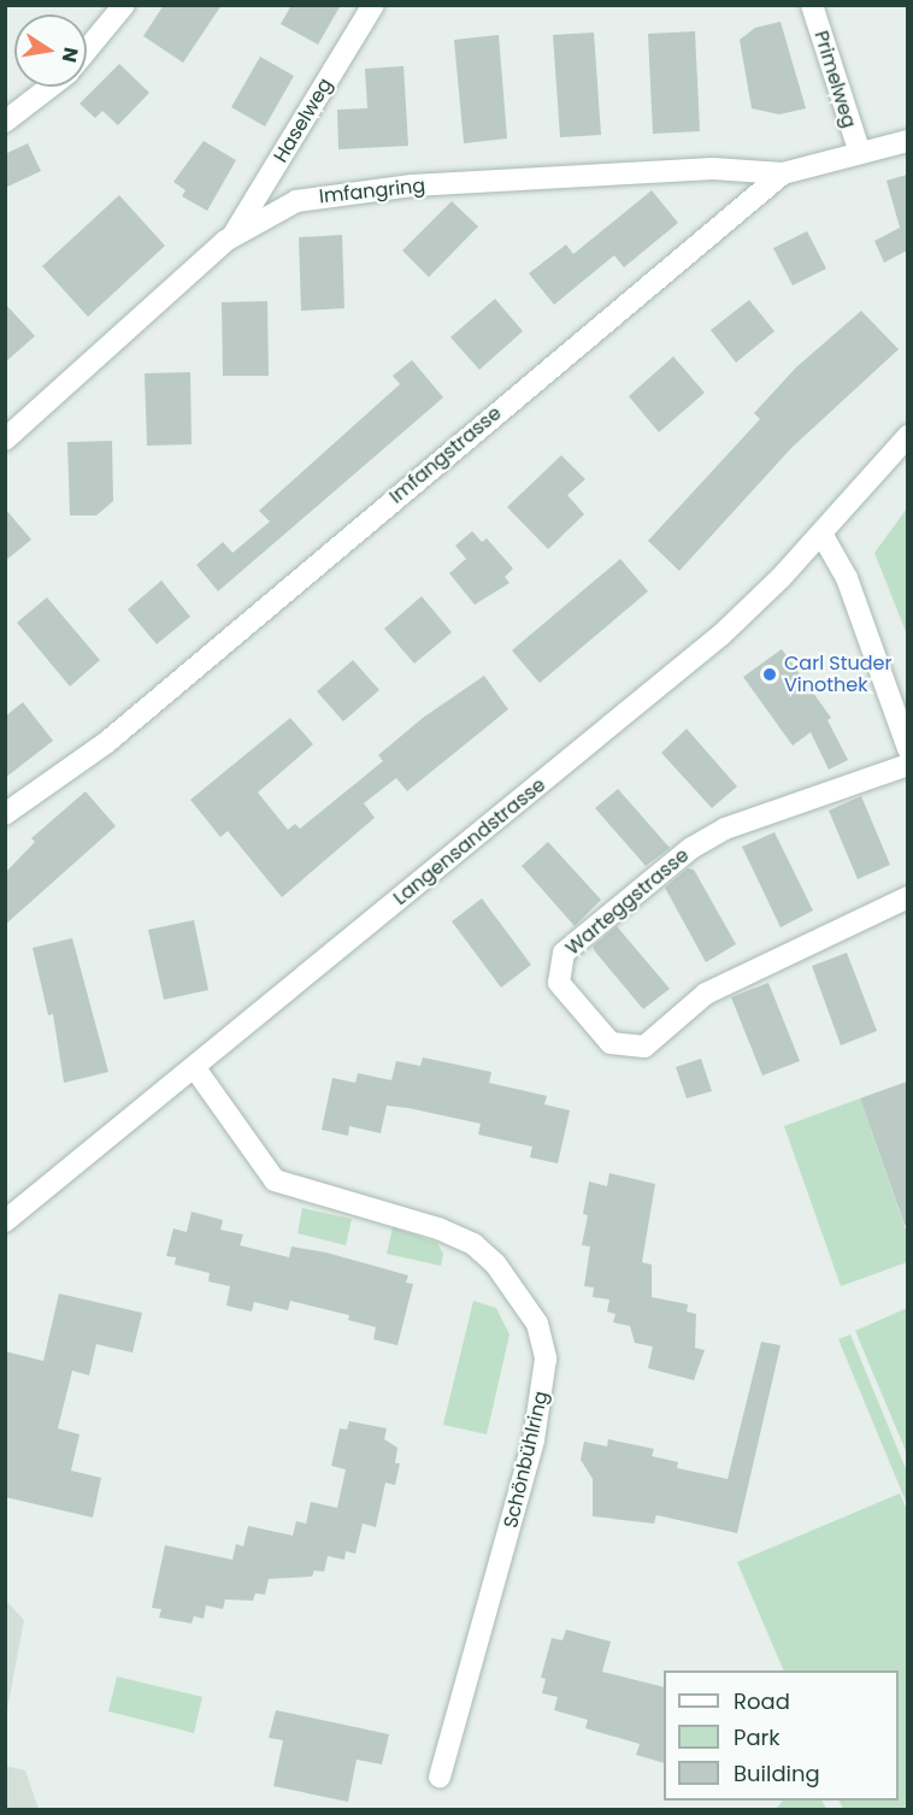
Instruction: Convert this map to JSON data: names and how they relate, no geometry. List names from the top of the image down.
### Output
{
  "streets": {
    "street": [
      "Primelweg",
      "Haselweg",
      "Imfangring",
      "Imfangstrasse",
      "Langensandstrasse",
      "Warteggstrasse",
      "Schönbühlring"
    ]
  },
  "crossings": [
    ["Primelweg", "Imfangstrasse"],
    ["Haselweg", "Imfangring"],
    ["Imfangring", "Imfangstrasse"],
    ["Langensandstrasse", "Schönbühlring"]
  ],
  "places": ["Carl Studer Vinothek"],
  "legend": ["Road", "Park", "Building"],
  "north": "right"
}
